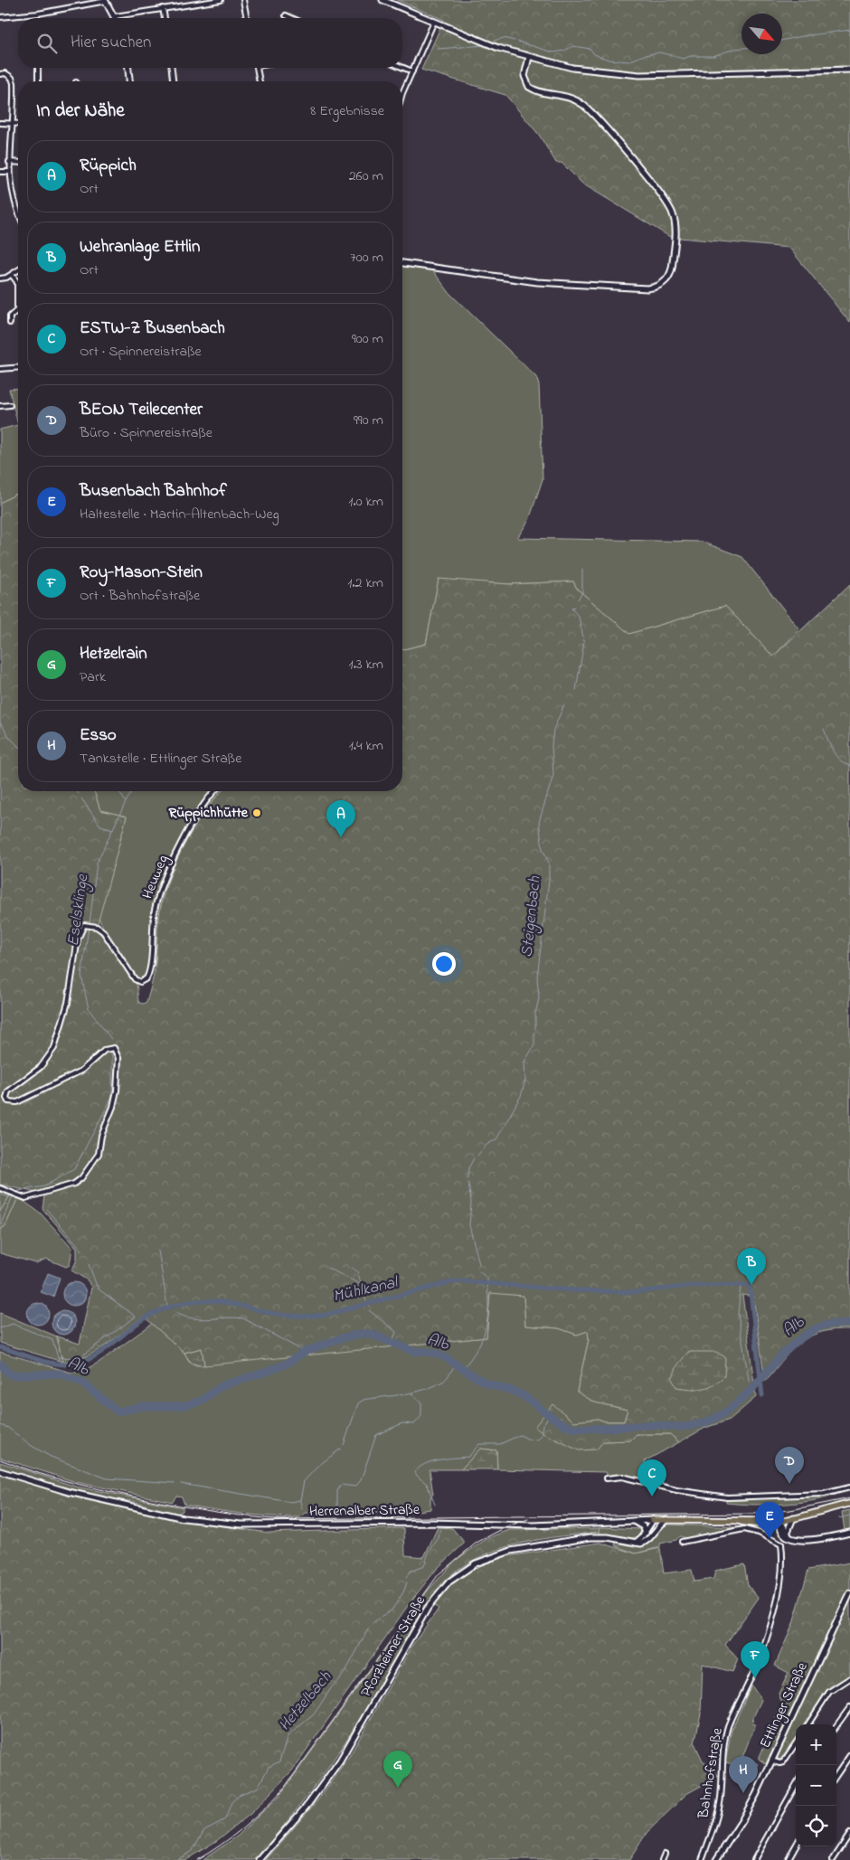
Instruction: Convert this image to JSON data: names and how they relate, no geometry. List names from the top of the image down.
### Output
{
  "streets": {
    "main road": ["Herrenalber Straße", "Pforzheimer Straße", "Ettlinger Straße"],
    "street": ["Heuweg", "Bahnhofstraße"]
  },
  "water": [
    "Eselsklinge",
    "Steigenbach",
    "Mühlkanal",
    "Alb",
    "Hetzelbach"
  ],
  "places": ["Rüppichhütte"],
  "north": "bottom right",
  "page": {
    "search": "Hier suchen",
    "heading": ["In der Nähe", "8 Ergebnisse"],
    "list": [
      {
        "mark": "A",
        "name": "Rüppich",
        "note": "Ort",
        "value": "260 m"
      },
      {
        "mark": "B",
        "name": "Wehranlage Ettlin",
        "note": "Ort",
        "value": "700 m"
      },
      {
        "mark": "C",
        "name": "ESTW-Z Busenbach",
        "note": "Ort · Spinnereistraße",
        "value": "900 m"
      },
      {
        "mark": "D",
        "name": "BEON Teilecenter",
        "note": "Büro · Spinnereistraße",
        "value": "990 m"
      },
      {
        "mark": "E",
        "name": "Busenbach Bahnhof",
        "note": "Haltestelle · Martin-Altenbach-Weg",
        "value": "1.0 km"
      },
      {
        "mark": "F",
        "name": "Roy-Mason-Stein",
        "note": "Ort · Bahnhofstraße",
        "value": "1.2 km"
      },
      {
        "mark": "G",
        "name": "Hetzelrain",
        "note": "Park",
        "value": "1.3 km"
      },
      {
        "mark": "H",
        "name": "Esso",
        "note": "Tankstelle · Ettlinger Straße",
        "value": "1.4 km"
      }
    ],
    "pins": [
      "A",
      "B",
      "D",
      "C",
      "E",
      "F",
      "G",
      "H"
    ],
    "map_buttons": ["+", "−"]
  }
}
